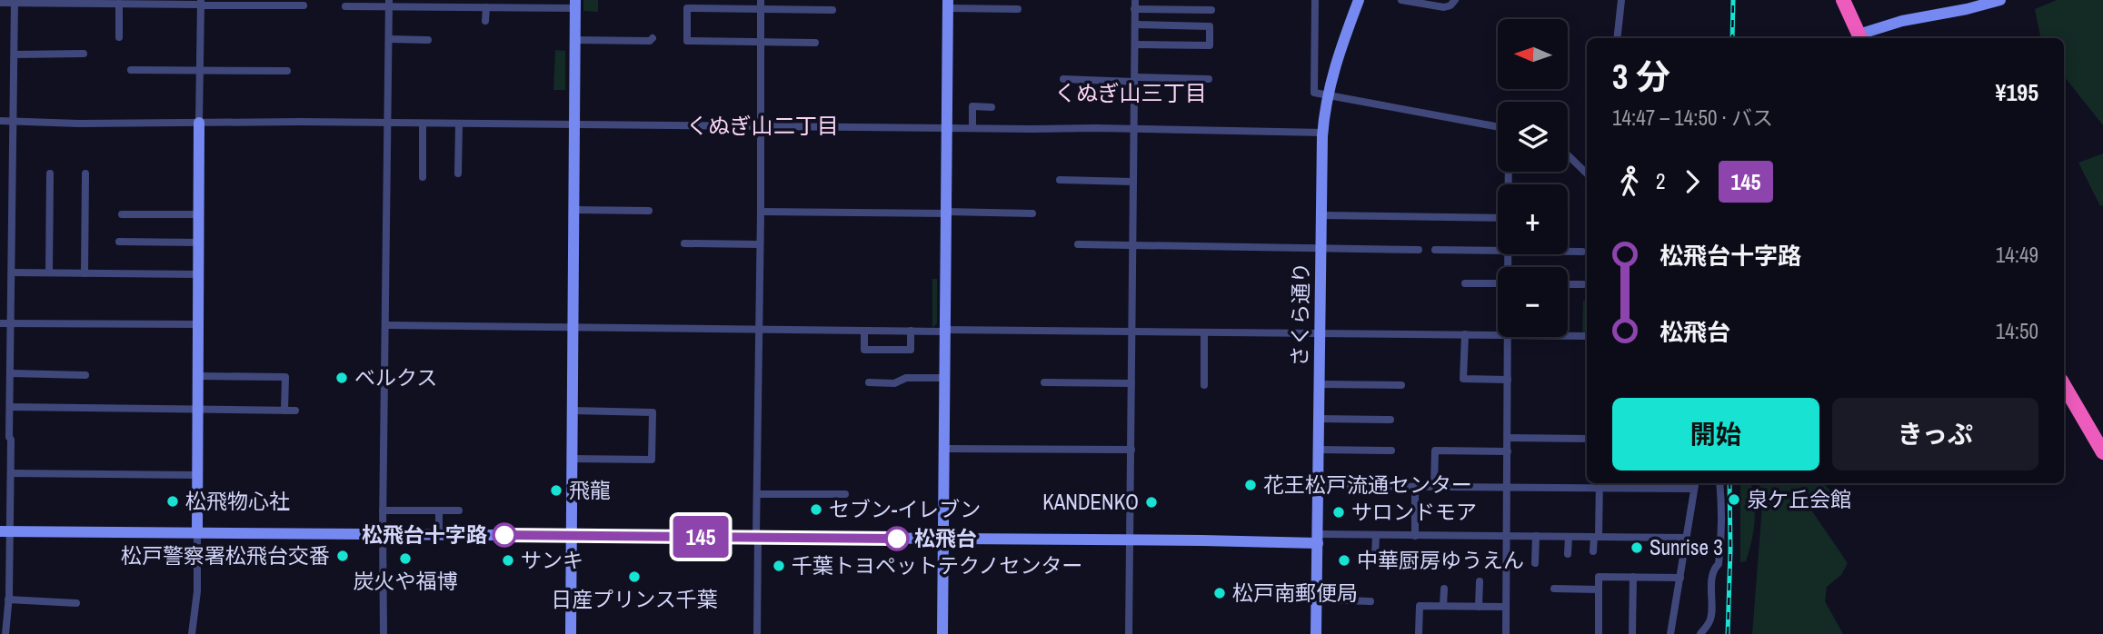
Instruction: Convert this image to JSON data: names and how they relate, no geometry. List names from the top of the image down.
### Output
{
  "streets": {
    "street": ["さくら通り"]
  },
  "districts": ["くぬぎ山三丁目", "くぬぎ山二丁目"],
  "places": [
    "ベルクス",
    "花王松戸流通センター",
    "飛龍",
    "泉ケ丘会館",
    "松飛物心社",
    "KANDENKO",
    "セブン-イレブン",
    "サロンドモア",
    "松飛台十字路",
    "松飛台",
    "Sunrise 3",
    "松戸警察署松飛台交番",
    "炭火や福博",
    "サンキ",
    "中華厨房ゆうえん",
    "千葉トヨペットテクノセンター",
    "日産プリンス千葉",
    "松戸南郵便局"
  ],
  "lines": ["bus line 145"],
  "north": "left",
  "page": {
    "on_map": "145",
    "map_buttons": ["+", "−"],
    "heading": ["3 分", "14:47 – 14:50 · バス", "¥195"],
    "legs": ["2", "145"],
    "list": [
      {
        "name": "松飛台十字路",
        "value": "14:49"
      },
      {
        "name": "松飛台",
        "value": "14:50"
      }
    ],
    "buttons": ["開始", "きっぷ"]
  }
}
